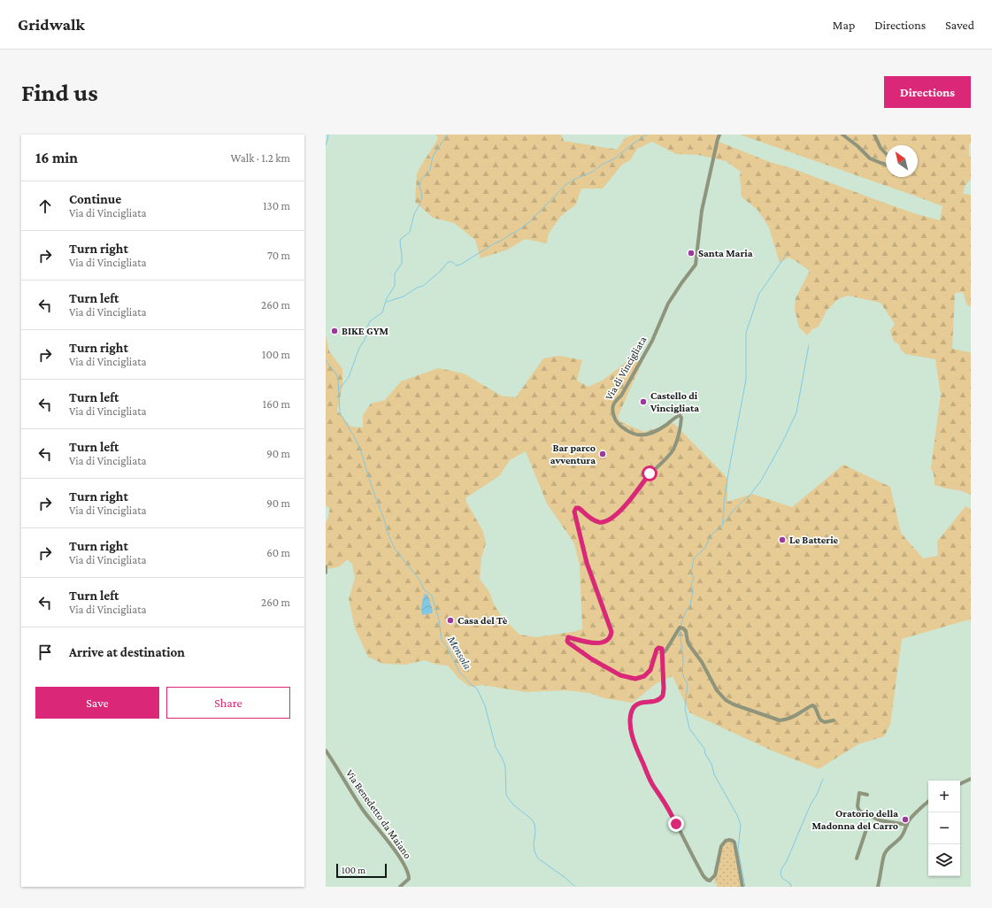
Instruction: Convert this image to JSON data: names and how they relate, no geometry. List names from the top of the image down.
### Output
{
  "streets": {
    "street": ["Via di Vincigliata", "Via Benedetto da Maiano"]
  },
  "water": ["Mensola"],
  "places": [
    "Santa Maria",
    "BIKE GYM",
    "Castello di Vincigliata",
    "Bar parco avventura",
    "Le Batterie",
    "Casa del Tè",
    "Oratorio della Madonna del Carro"
  ],
  "scale_bar": "100 m",
  "north": "top left",
  "page": {
    "header": "Gridwalk",
    "nav": ["Map", "Directions", "Saved"],
    "buttons": [
      "Directions",
      ["Save", "Share"]
    ],
    "title": "Find us",
    "heading": ["16 min", "Walk · 1.2 km"],
    "list": [
      ["Continue", "Via di Vincigliata", "130 m"],
      ["Turn right", "Via di Vincigliata", "70 m"],
      ["Turn left", "Via di Vincigliata", "260 m"],
      ["Turn right", "Via di Vincigliata", "100 m"],
      ["Turn left", "Via di Vincigliata", "160 m"],
      ["Turn left", "Via di Vincigliata", "90 m"],
      ["Turn right", "Via di Vincigliata", "90 m"],
      ["Turn right", "Via di Vincigliata", "60 m"],
      ["Turn left", "Via di Vincigliata", "260 m"],
      "Arrive at destination"
    ],
    "map_buttons": ["+", "−"],
    "scale": "100 m"
  }
}
